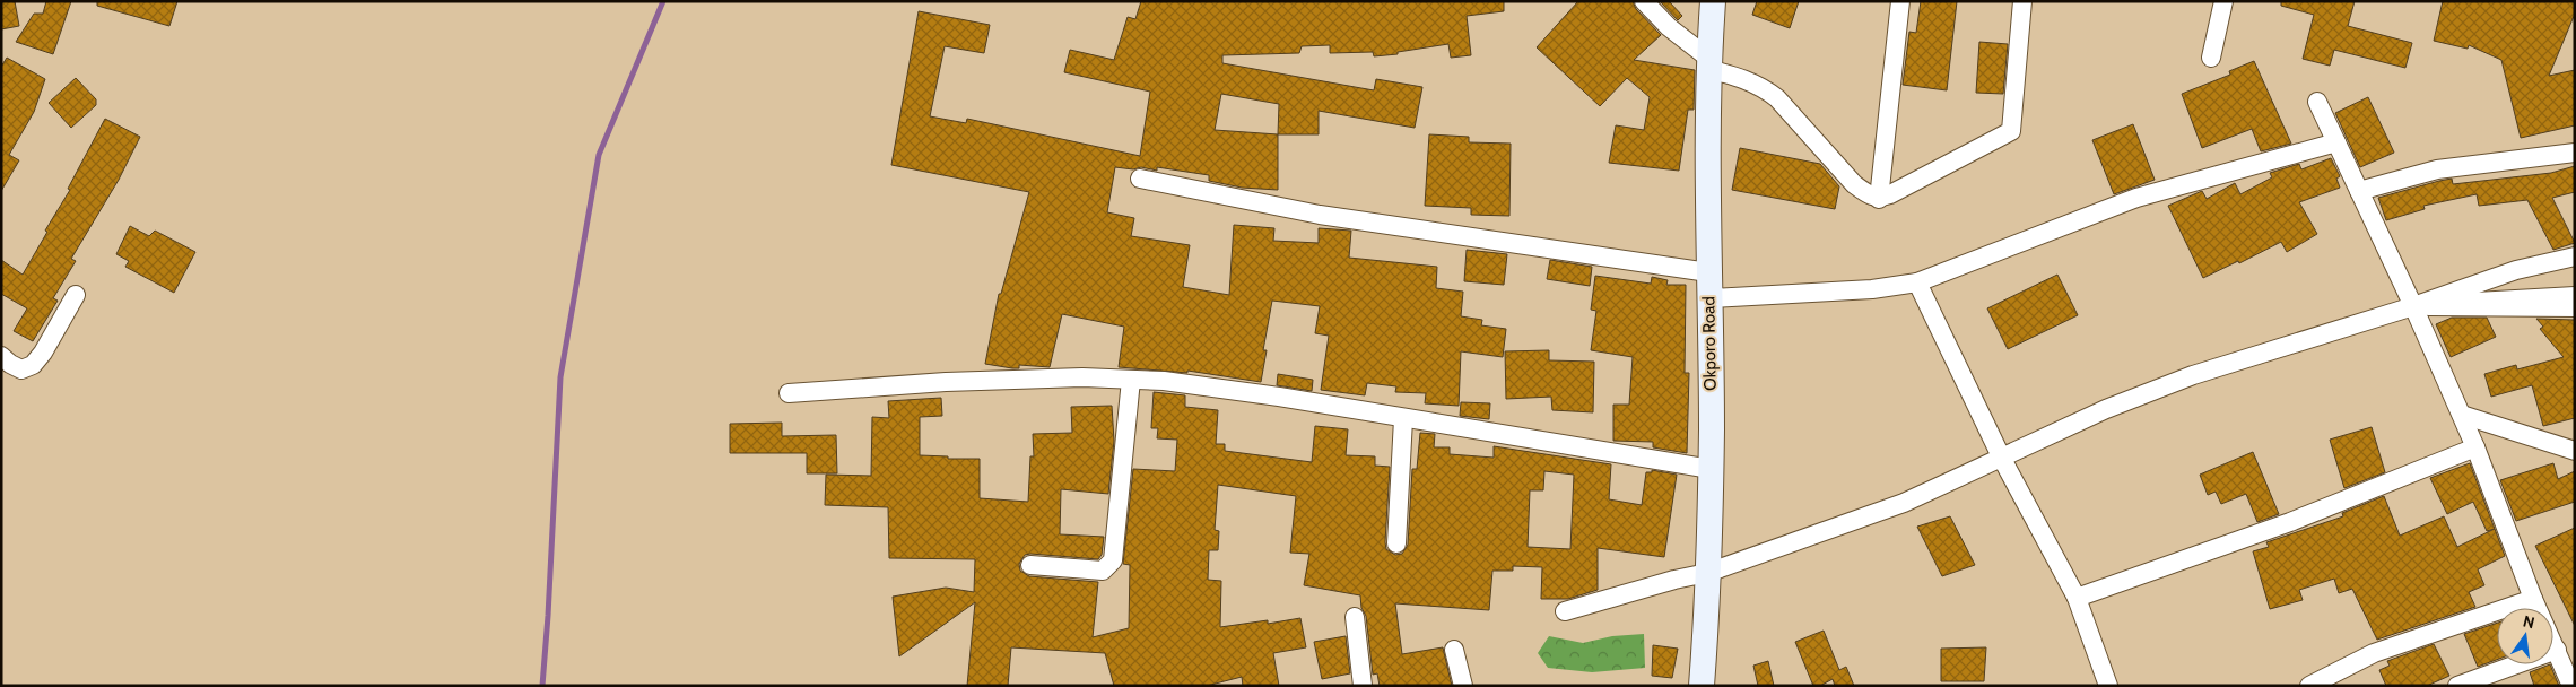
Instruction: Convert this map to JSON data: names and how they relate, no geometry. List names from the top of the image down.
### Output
{
  "streets": {
    "main road": ["Okporo Road"]
  },
  "north": "top"
}
